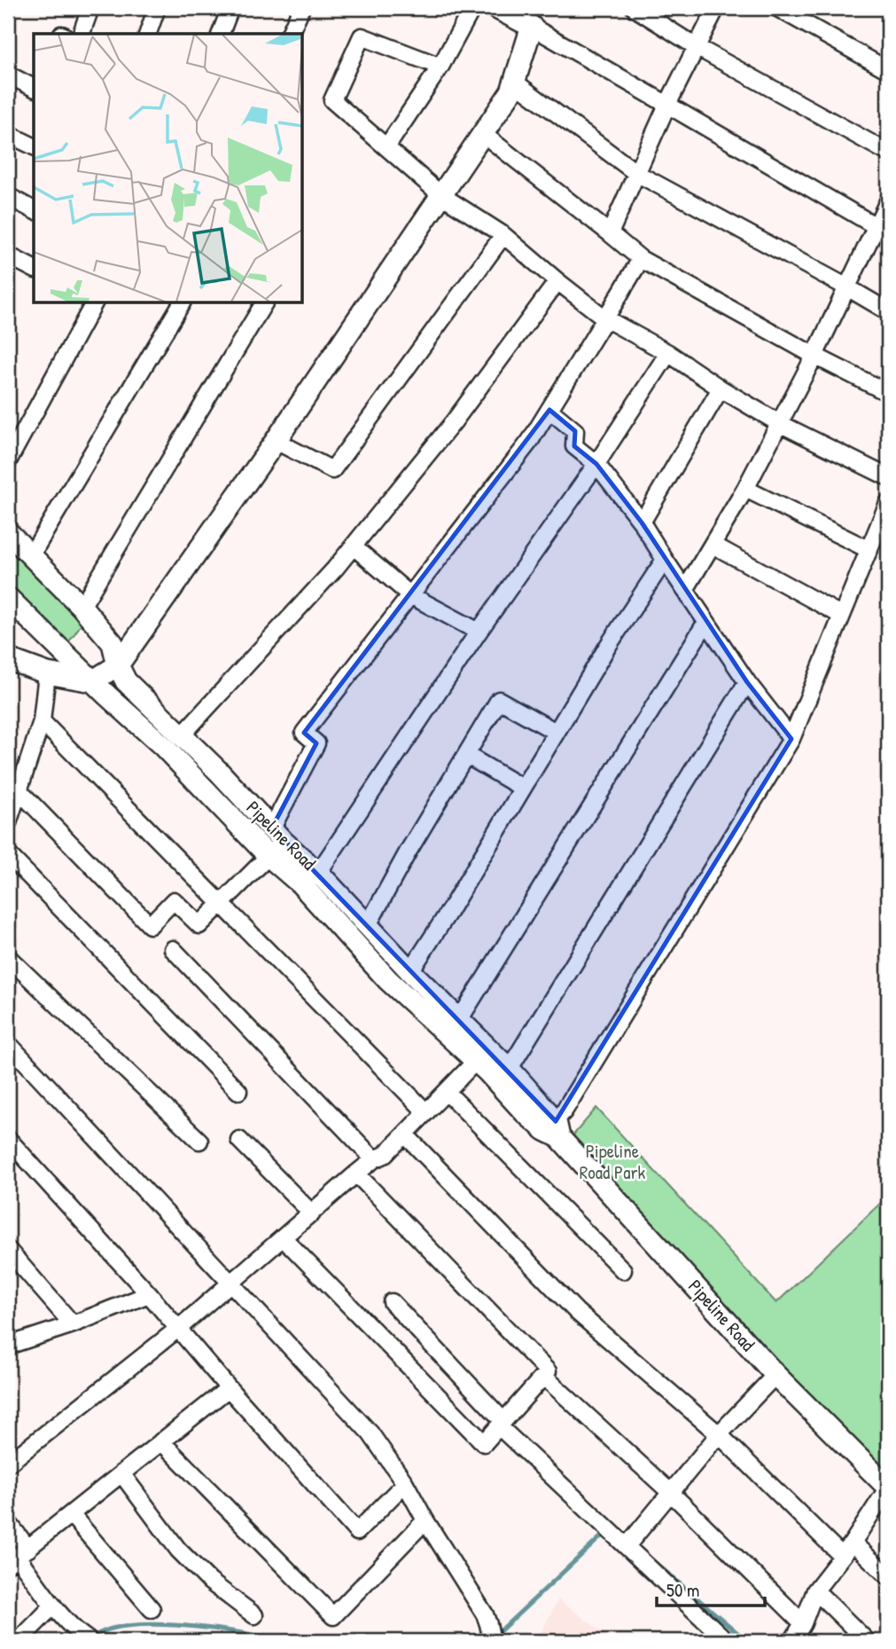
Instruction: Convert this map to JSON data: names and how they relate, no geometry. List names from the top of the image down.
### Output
{
  "streets": {
    "main road": ["Pipeline Road"]
  },
  "parks": ["Pipeline Road Park"],
  "scale_bar": "50 m"
}
